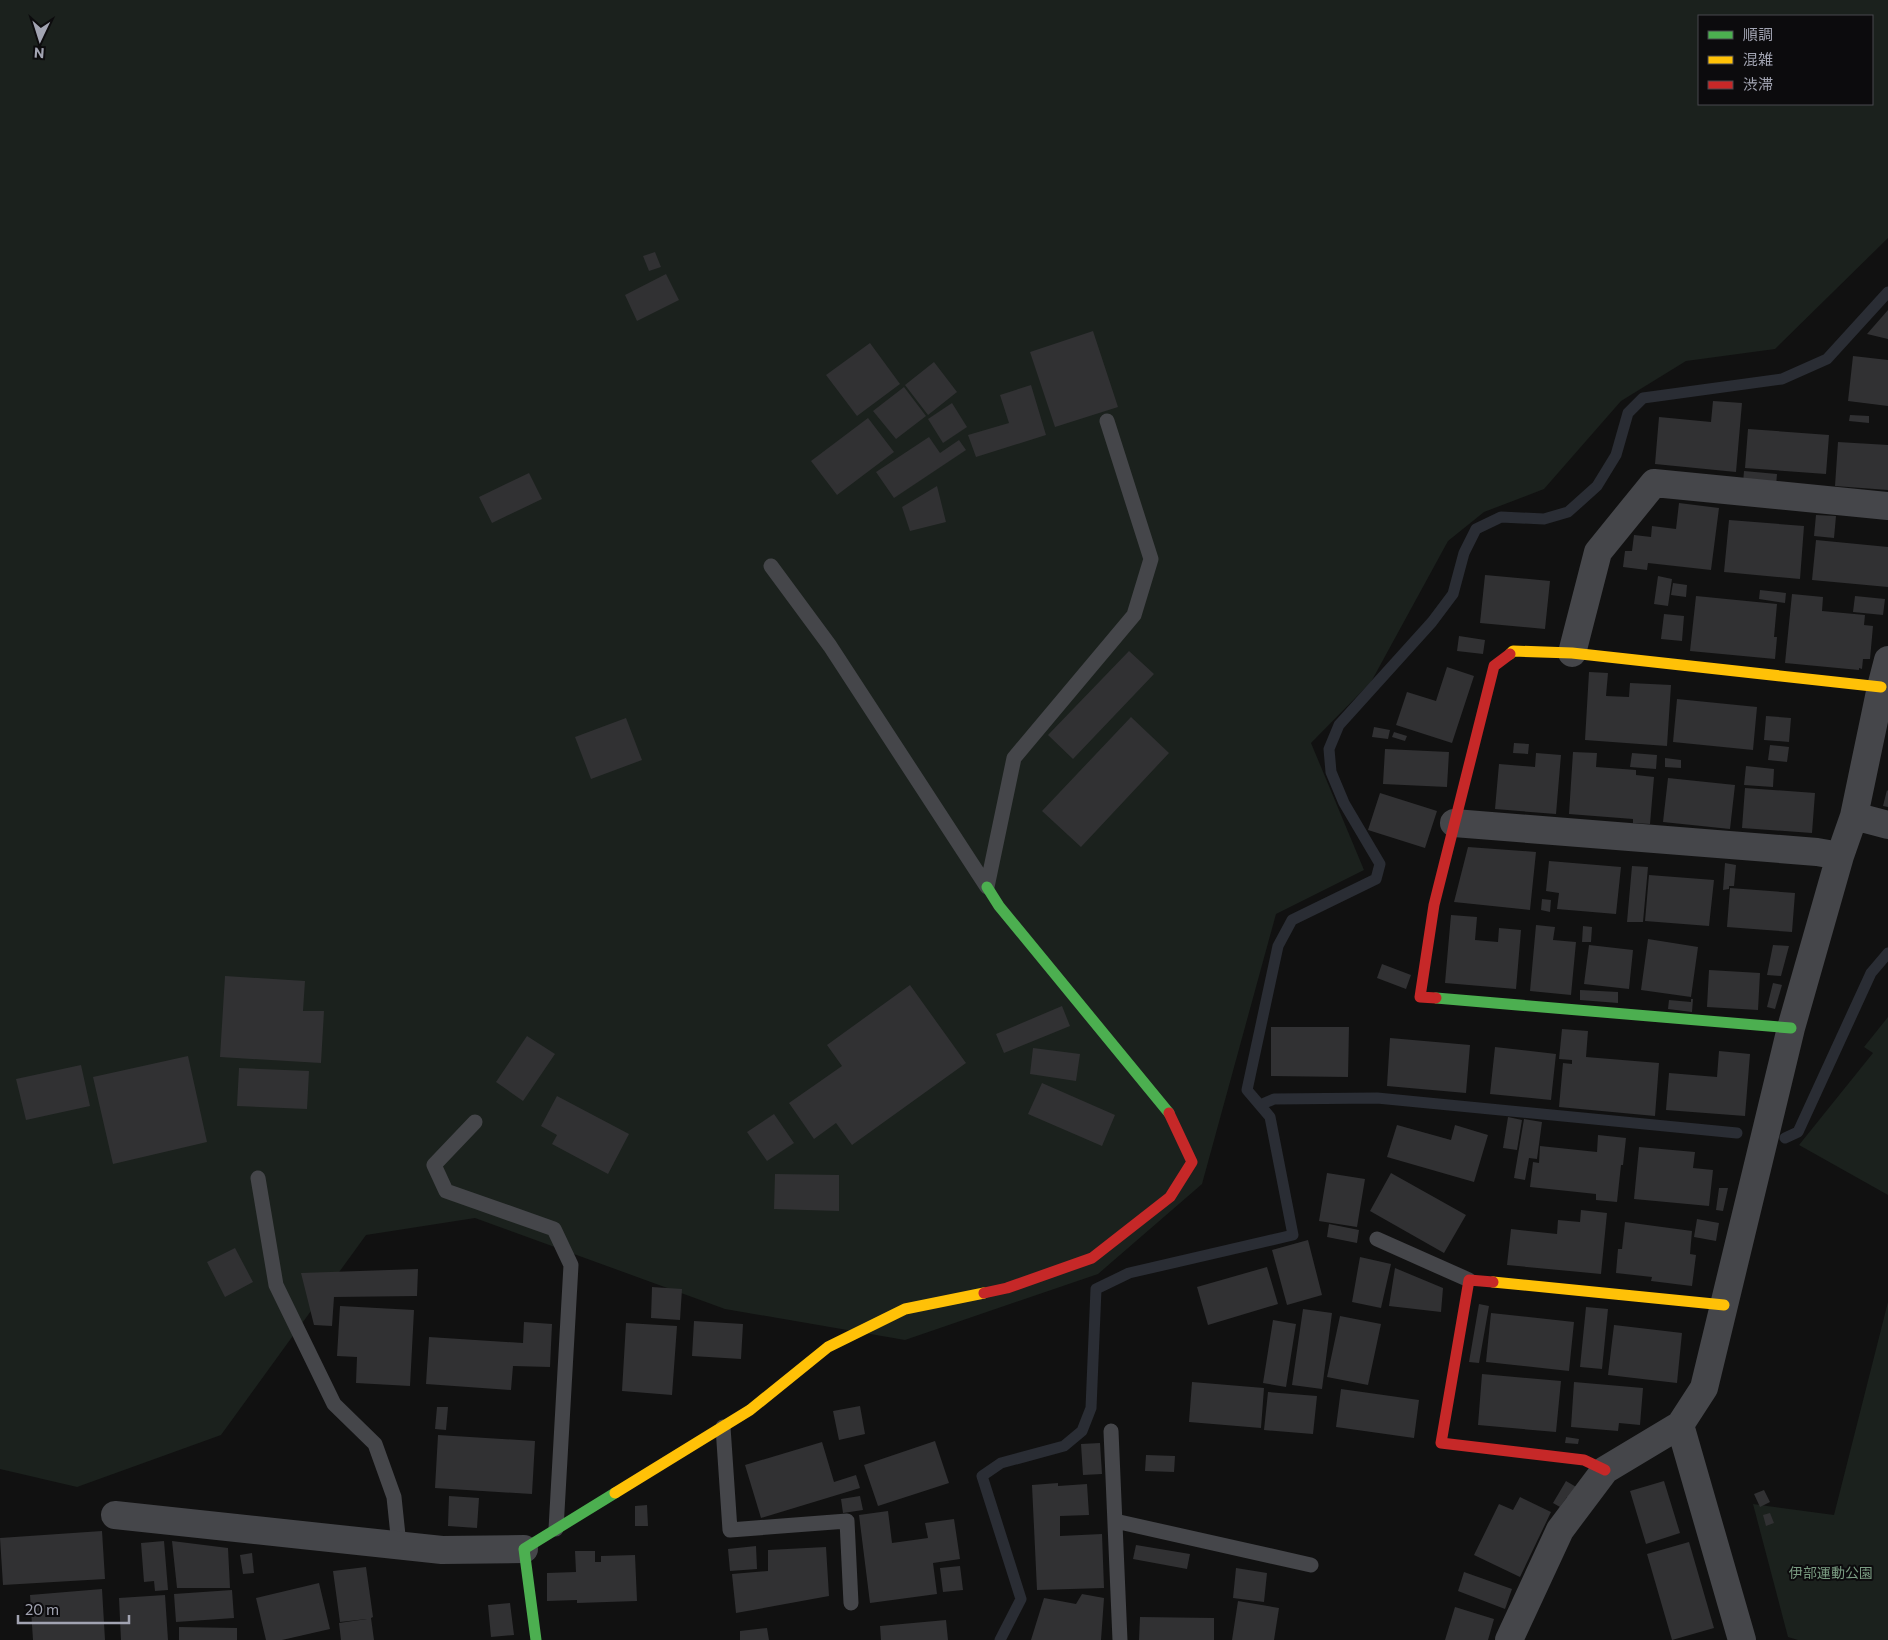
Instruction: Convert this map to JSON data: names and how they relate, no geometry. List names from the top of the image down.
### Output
{
  "parks": ["伊部運動公園"],
  "legend": ["順調", "混雑", "渋滞"],
  "scale_bar": "20 m",
  "north": "bottom"
}
